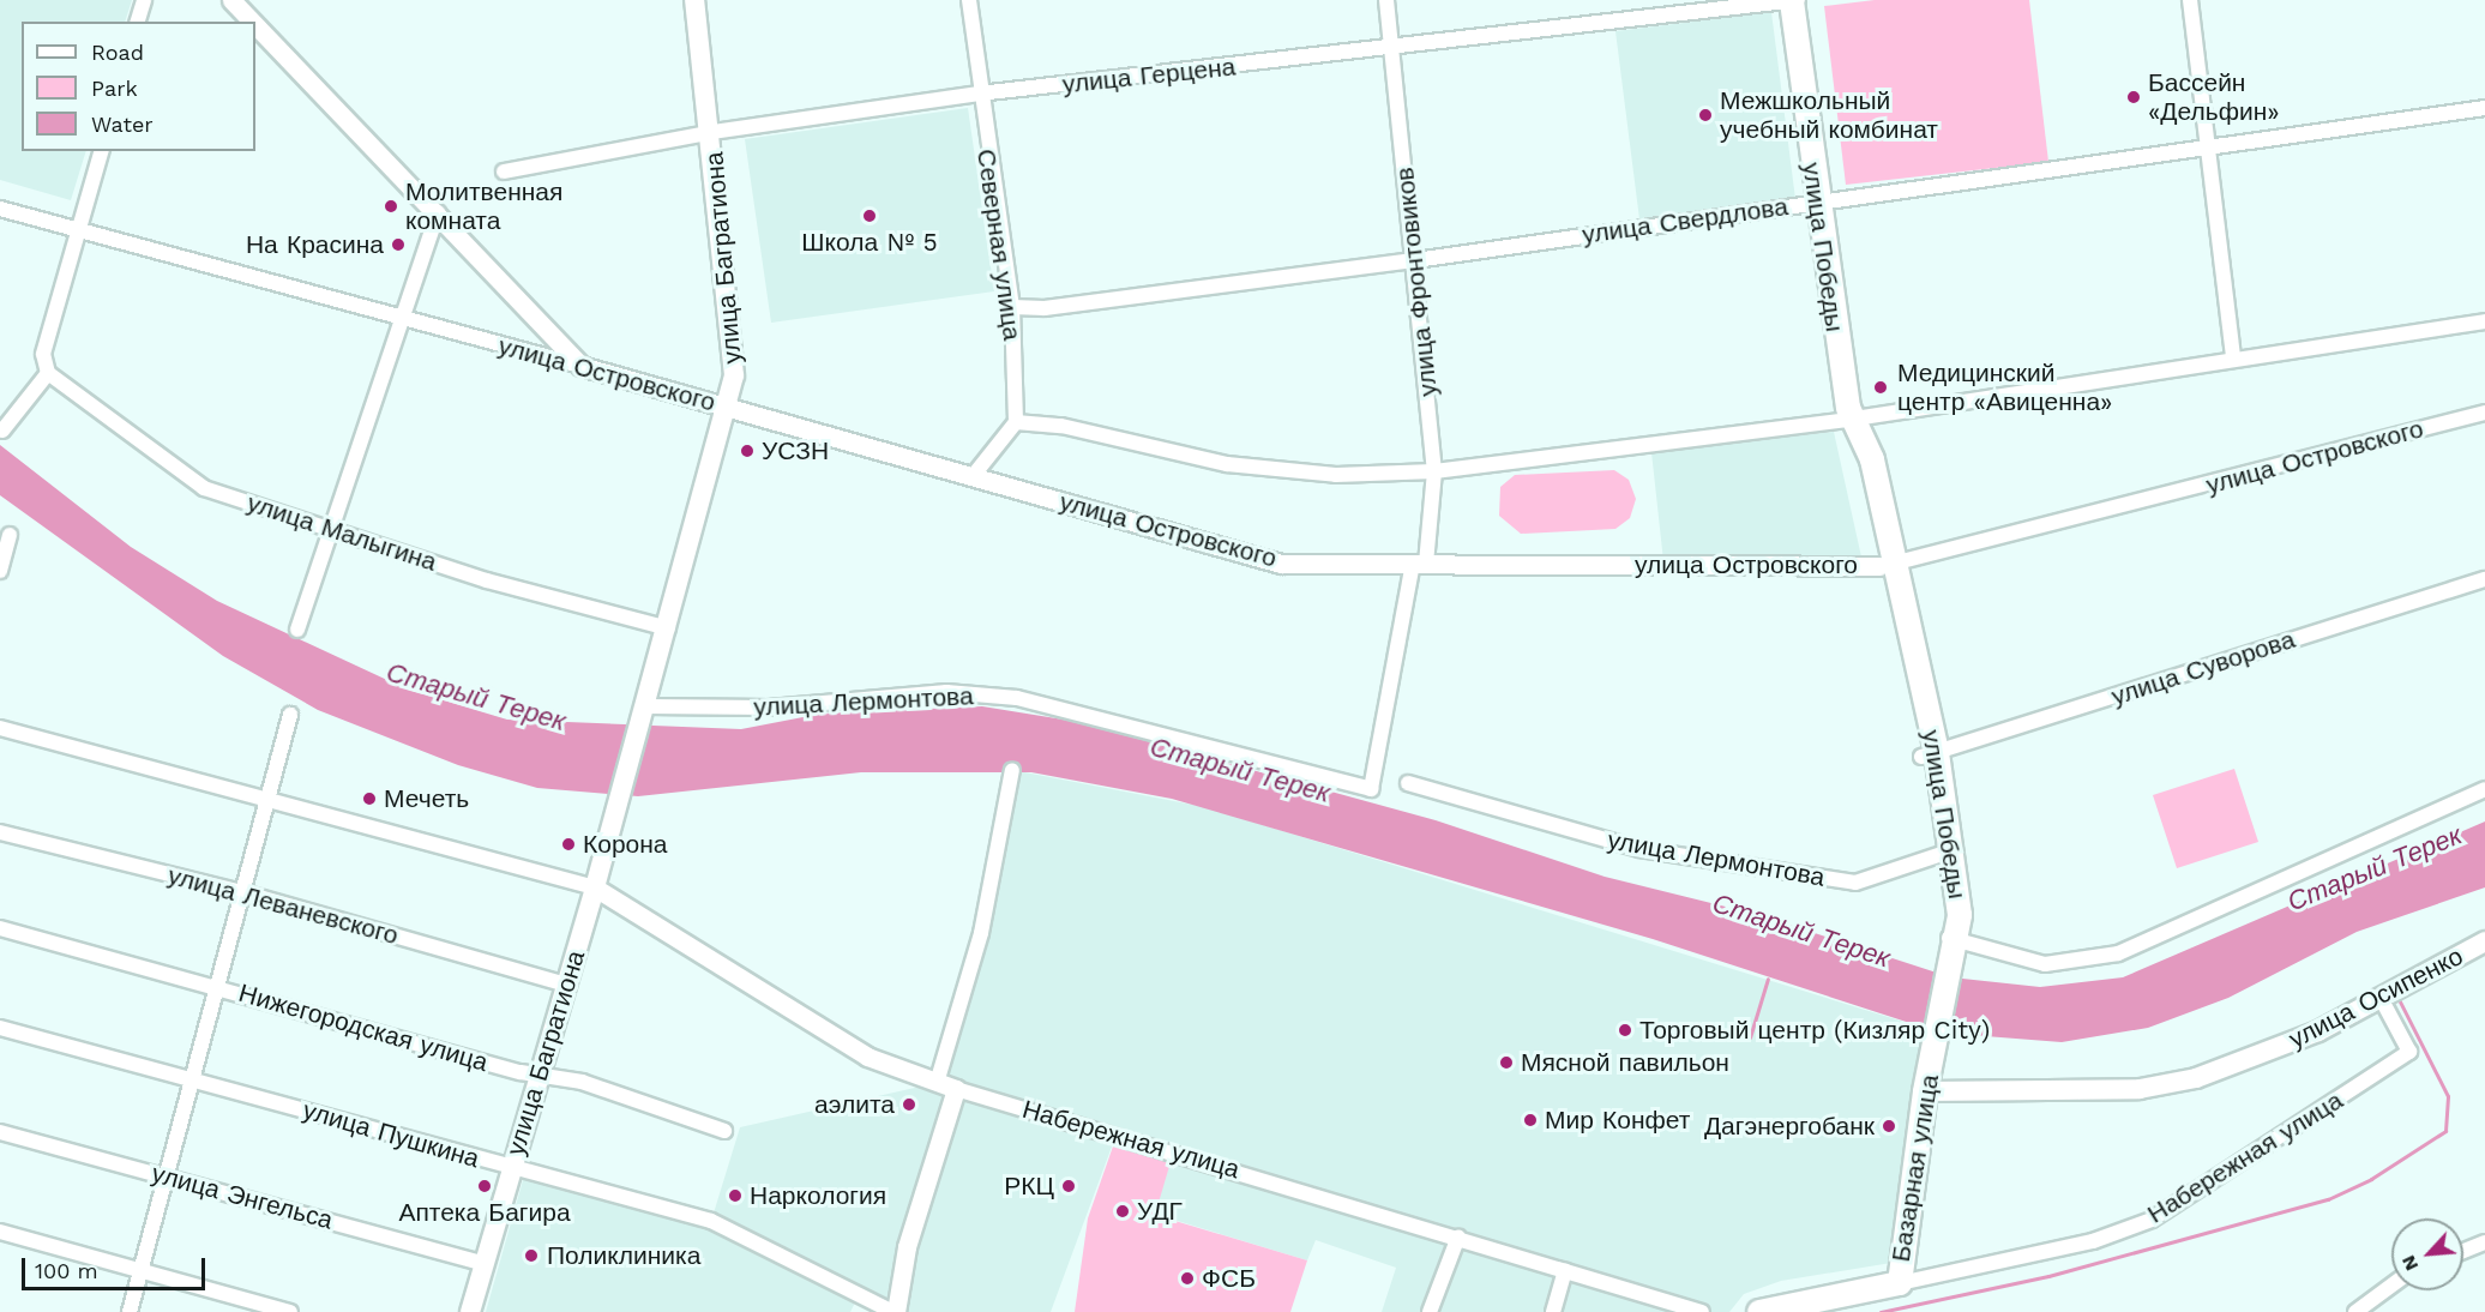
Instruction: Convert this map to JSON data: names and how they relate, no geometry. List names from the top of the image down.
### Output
{
  "streets": {
    "main road": [
      "улица Победы",
      "улица Багратиона",
      "улица Осипенко",
      "Набережная улица",
      "Базарная улица"
    ],
    "street": [
      "улица Герцена",
      "улица Свердлова",
      "Северная улица",
      "улица Фронтовиков",
      "улица Островского",
      "улица Малыгина",
      "улица Суворова",
      "улица Лермонтова",
      "улица Леваневского",
      "Нижегородская улица",
      "улица Пушкина",
      "улица Энгельса"
    ]
  },
  "crossings": [
    ["улица Герцена", "Северная улица"],
    ["улица Герцена", "улица Победы"],
    ["улица Герцена", "улица Багратиона"],
    ["улица Герцена", "улица Фронтовиков"],
    ["улица Свердлова", "Северная улица"],
    ["улица Свердлова", "улица Победы"],
    ["улица Свердлова", "улица Фронтовиков"],
    ["улица Победы", "улица Островского"],
    ["улица Победы", "улица Суворова"],
    ["улица Победы", "улица Лермонтова"],
    ["улица Победы", "Базарная улица"],
    ["улица Багратиона", "улица Островского"],
    ["улица Багратиона", "улица Малыгина"],
    ["улица Багратиона", "улица Лермонтова"],
    ["улица Багратиона", "улица Леваневского"],
    ["улица Багратиона", "Нижегородская улица"],
    ["улица Багратиона", "улица Пушкина"],
    ["улица Багратиона", "Набережная улица"],
    ["улица Багратиона", "улица Энгельса"],
    ["улица Фронтовиков", "улица Островского"],
    ["улица Фронтовиков", "улица Лермонтова"],
    ["улица Осипенко", "Набережная улица"],
    ["улица Осипенко", "Базарная улица"],
    ["Набережная улица", "Базарная улица"]
  ],
  "water": ["Старый Терек"],
  "places": [
    "Бассейн «Дельфин»",
    "Межшкольный учебный комбинат",
    "Молитвенная комната",
    "Школа № 5",
    "На Красина",
    "Медицинский центр «Авиценна»",
    "УСЗН",
    "Мечеть",
    "Корона",
    "Торговый центр (Кизляр City)",
    "Мясной павильон",
    "аэлита",
    "Мир Конфет",
    "Дагэнергобанк",
    "Аптека Багира",
    "РКЦ",
    "Наркология",
    "УДГ",
    "Поликлиника",
    "ФСБ"
  ],
  "legend": ["Road", "Park", "Water"],
  "scale_bar": "100 m",
  "north": "bottom left"
}
